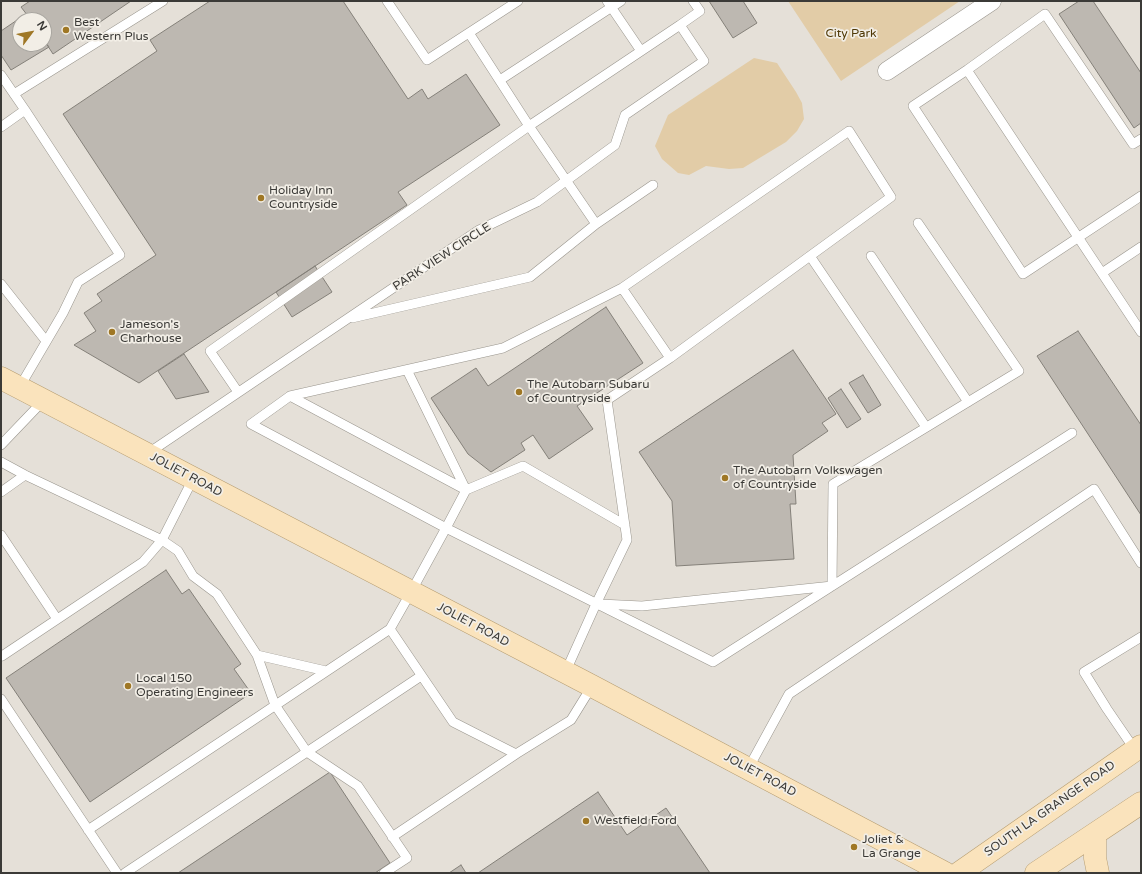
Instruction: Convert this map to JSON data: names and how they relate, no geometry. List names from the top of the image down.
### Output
{
  "streets": {
    "main road": ["JOLIET ROAD", "SOUTH LA GRANGE ROAD"],
    "lane": ["PARK VIEW CIRCLE"]
  },
  "crossings": [
    ["PARK VIEW CIRCLE", "JOLIET ROAD"]
  ],
  "parks": ["City Park"],
  "places": [
    "Best Western Plus",
    "Holiday Inn Countryside",
    "Jameson's Charhouse",
    "The Autobarn Subaru of Countryside",
    "The Autobarn Volkswagen of Countryside",
    "Local 150 Operating Engineers",
    "Westfield Ford",
    "Joliet & La Grange"
  ],
  "north": "top right"
}
